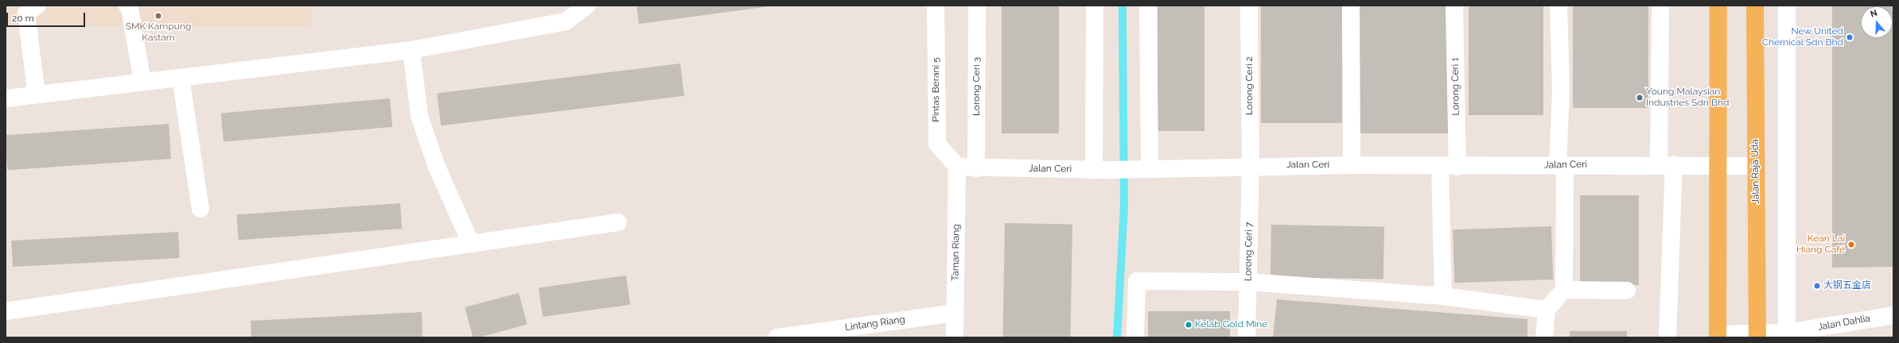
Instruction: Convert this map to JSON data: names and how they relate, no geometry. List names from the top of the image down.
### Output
{
  "streets": {
    "main road": ["Jalan Raja Uda"],
    "street": [
      "Lorong Ceri 2",
      "Lorong Ceri 3",
      "Lorong Ceri 1",
      "Pintas Berani 5",
      "Jalan Ceri",
      "Lorong Ceri 7",
      "Taman Riang",
      "Jalan Dahlia",
      "Lintang Riang"
    ]
  },
  "crossings": [
    ["Lorong Ceri 2", "Jalan Ceri"],
    ["Lorong Ceri 2", "Lorong Ceri 7"],
    ["Lorong Ceri 3", "Jalan Ceri"],
    ["Lorong Ceri 1", "Jalan Ceri"],
    ["Pintas Berani 5", "Jalan Ceri"],
    ["Pintas Berani 5", "Taman Riang"],
    ["Jalan Ceri", "Jalan Raja Uda"],
    ["Jalan Ceri", "Lorong Ceri 7"],
    ["Jalan Ceri", "Taman Riang"],
    ["Jalan Raja Uda", "Jalan Dahlia"],
    ["Taman Riang", "Lintang Riang"]
  ],
  "places": [
    "SMK Kampung Kastam",
    "New United Chemical Sdn Bhd",
    "Young Malaysian Industries Sdn Bhd",
    "Kean Lai Hiang Café",
    "大钢五金店",
    "Kelab Gold Mine"
  ],
  "scale_bar": "20 m",
  "north": "top"
}
